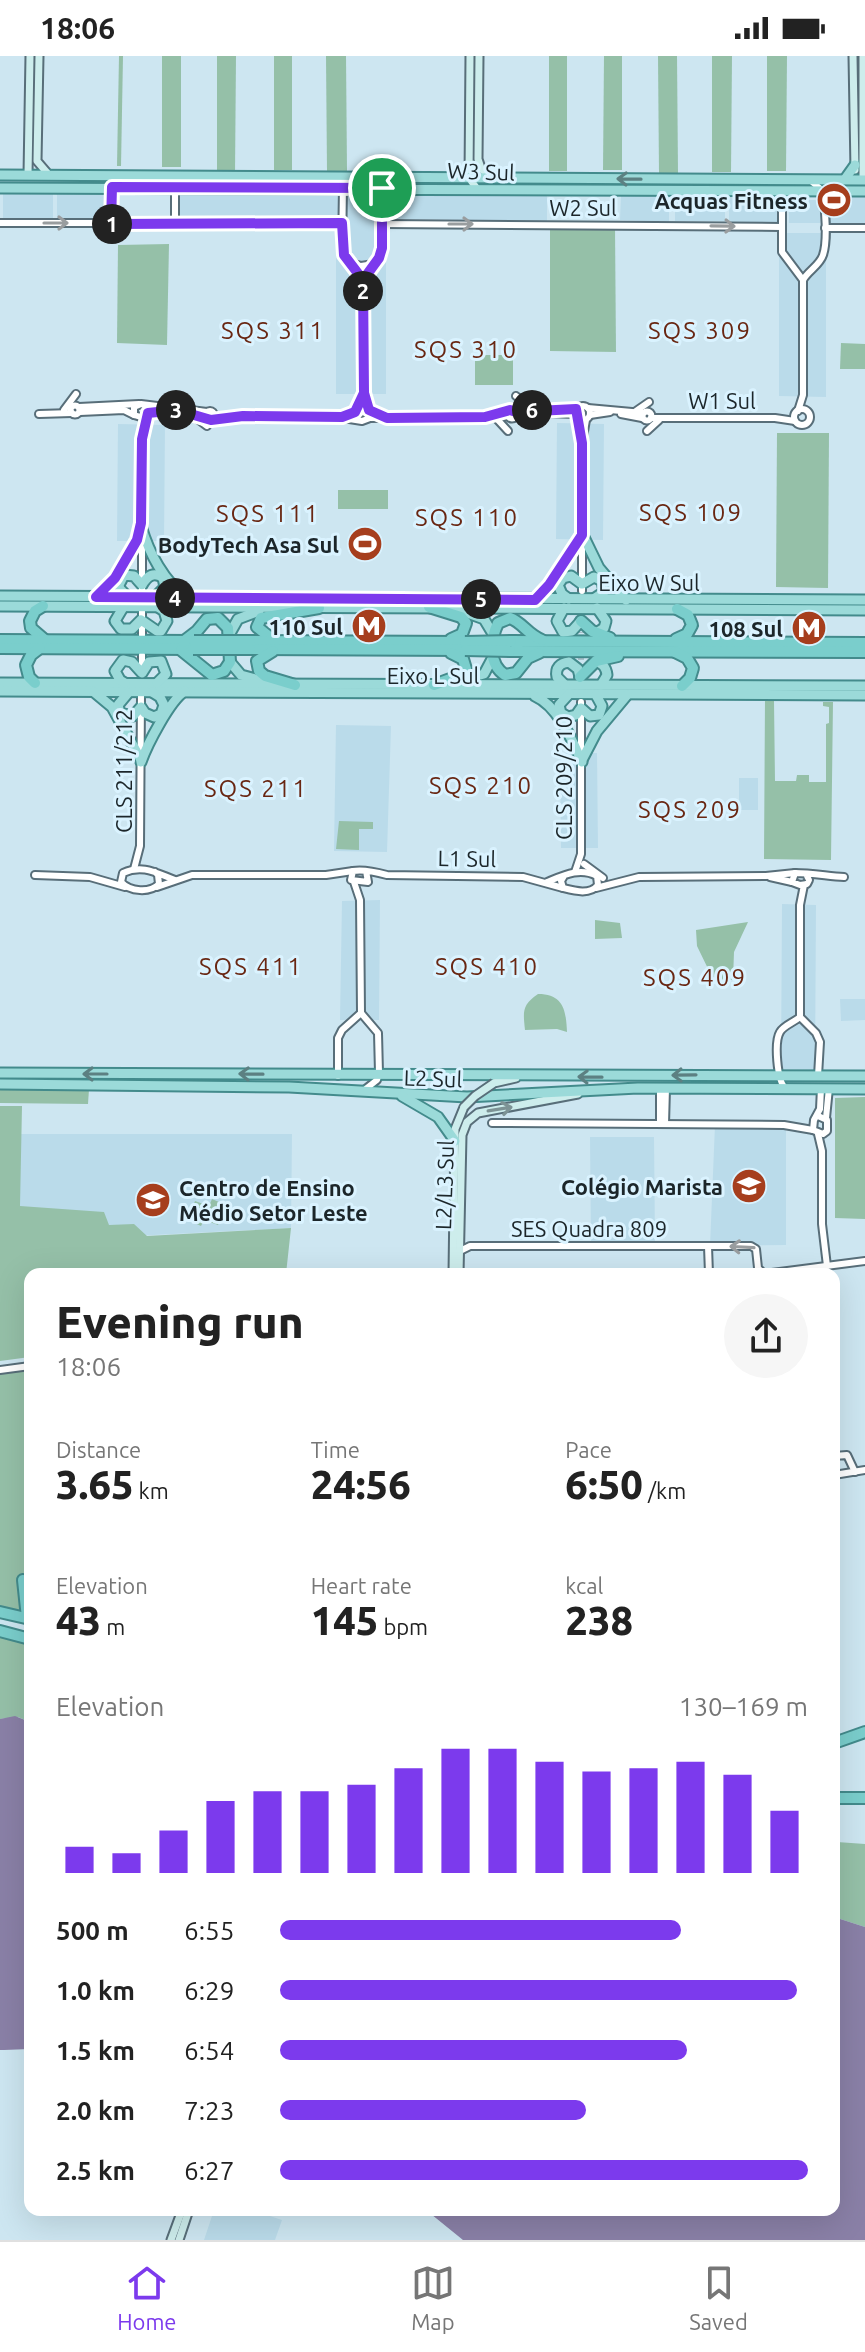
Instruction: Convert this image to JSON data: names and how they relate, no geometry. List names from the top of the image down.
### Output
{
  "streets": {
    "main road": [
      "W3 Sul",
      "Eixo W Sul",
      "Eixo L Sul",
      "L2 Sul",
      "L2/L3 Sul"
    ],
    "street": [
      "W2 Sul",
      "W1 Sul",
      "CLS 211/212",
      "CLS 209/210",
      "L1 Sul",
      "SES Quadra 809"
    ]
  },
  "crossings": [
    ["CLS 209/210", "L1 Sul"],
    ["L2 Sul", "L2/L3 Sul"],
    ["L2/L3 Sul", "SES Quadra 809"]
  ],
  "one_way": ["W2 Sul"],
  "districts": [
    "SQS 311",
    "SQS 309",
    "SQS 310",
    "SQS 109",
    "SQS 111",
    "SQS 110",
    "SQS 210",
    "SQS 211",
    "SQS 209",
    "SQS 411",
    "SQS 410",
    "SQS 409"
  ],
  "places": {
    "sports": ["Acquas Fitness", "BodyTech Asa Sul"],
    "metro station": ["110 Sul", "108 Sul"],
    "school or university": ["Colégio Marista", "Centro de Ensino Médio Setor Leste"]
  },
  "page": {
    "status": "18:06",
    "pins": [
      "1",
      "2",
      "3",
      "6",
      "4",
      "5"
    ],
    "heading": ["Evening run", "18:06"],
    "stats": [
      ["Distance", "3.65 km"],
      ["Time", "24:56"],
      ["Pace", "6:50 /km"],
      ["Elevation", "43 m"],
      ["Heart rate", "145 bpm"],
      ["kcal", "238"]
    ],
    "chart": ["Elevation", "130–169 m"],
    "list": [
      {
        "name": "500 m",
        "note": "6:55"
      },
      {
        "name": "1.0 km",
        "note": "6:29"
      },
      {
        "name": "1.5 km",
        "note": "6:54"
      },
      {
        "name": "2.0 km",
        "note": "7:23"
      },
      {
        "name": "2.5 km",
        "note": "6:27"
      }
    ],
    "tabs": ["Home", "Map", "Saved"]
  }
}
